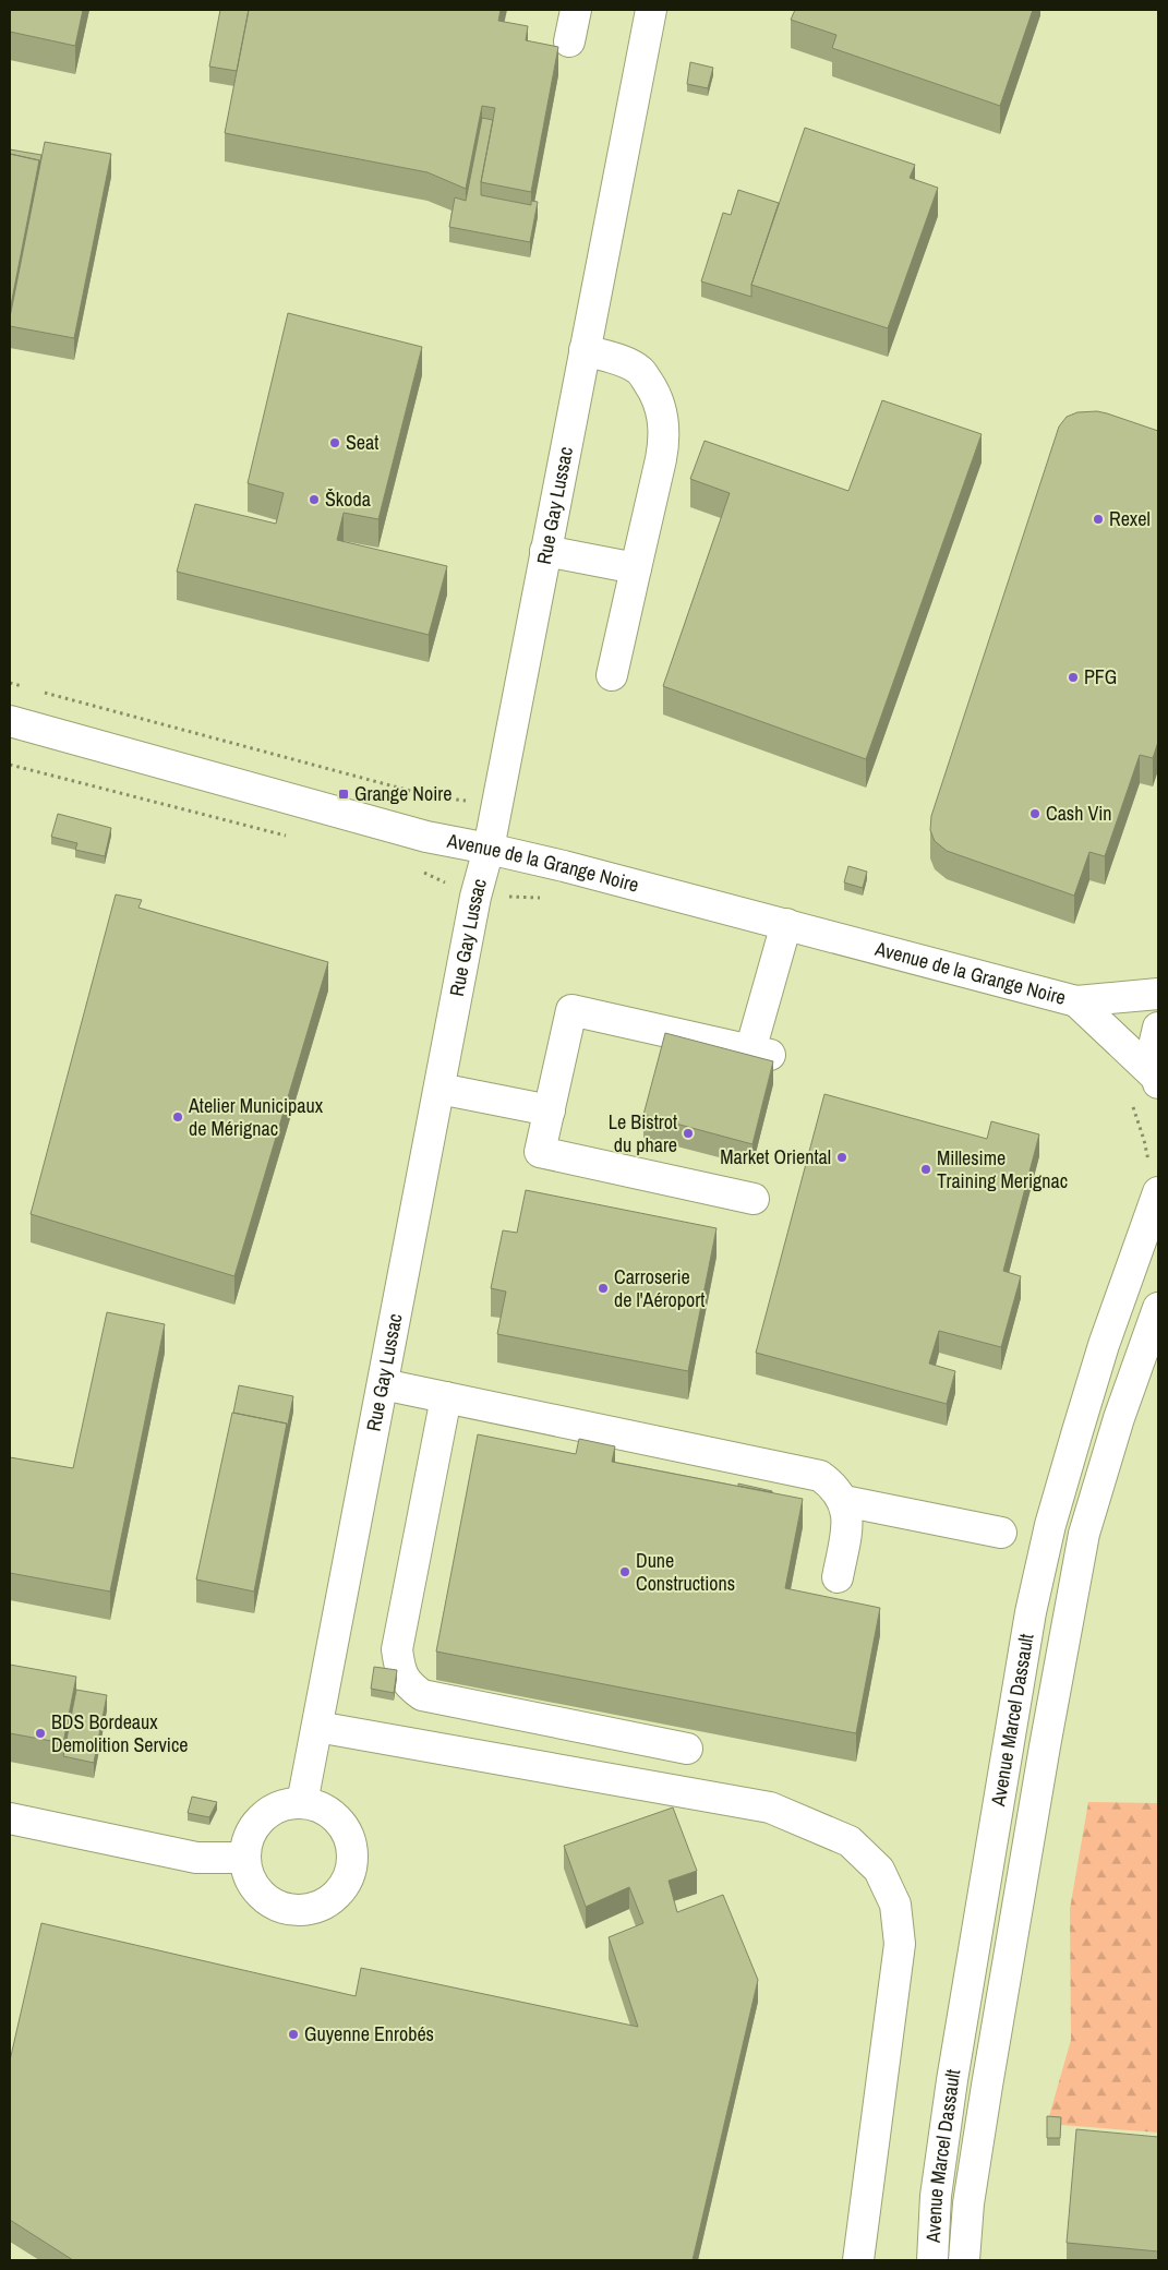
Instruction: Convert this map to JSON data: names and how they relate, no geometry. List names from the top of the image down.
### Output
{
  "streets": {
    "street": ["Rue Gay Lussac", "Avenue de la Grange Noire", "Avenue Marcel Dassault"]
  },
  "crossings": [
    ["Rue Gay Lussac", "Avenue de la Grange Noire"]
  ],
  "places": {
    "other": [
      "Seat",
      "Škoda",
      "Rexel",
      "PFG",
      "Cash Vin",
      "Atelier Municipaux de Mérignac",
      "Le Bistrot du phare",
      "Market Oriental",
      "Millesime Training Merignac",
      "Carroserie de l'Aéroport",
      "Dune Constructions",
      "BDS Bordeaux Demolition Service",
      "Guyenne Enrobés"
    ],
    "transit": ["Grange Noire"]
  }
}
